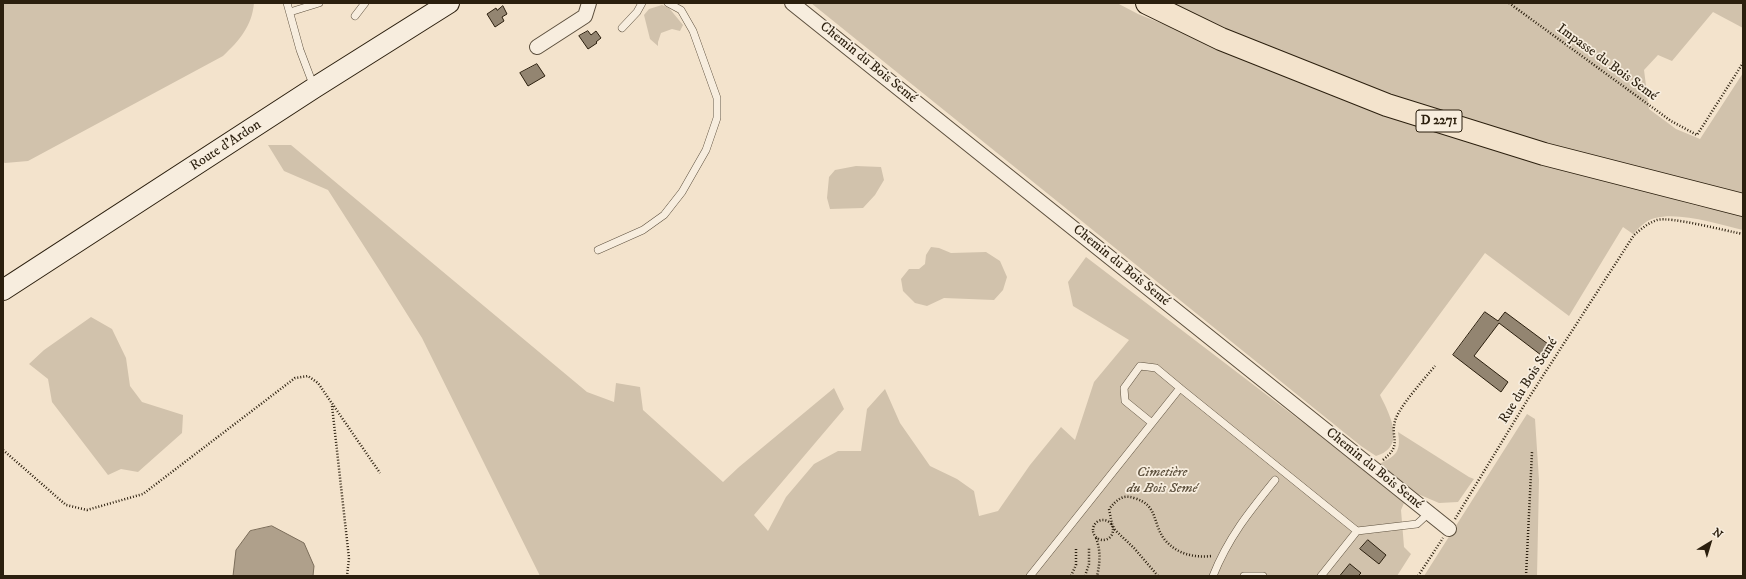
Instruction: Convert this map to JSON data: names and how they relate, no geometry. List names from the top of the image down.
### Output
{
  "streets": {
    "highway": ["D 2271"],
    "main road": ["Route d'Ardon"],
    "street": ["Chemin du Bois Semé"],
    "path": ["Impasse du Bois Semé", "Rue du Bois Semé"]
  },
  "crossings": [
    ["Chemin du Bois Semé", "Rue du Bois Semé"]
  ],
  "parks": ["Cimetière du Bois Semé"],
  "north": "top right"
}
